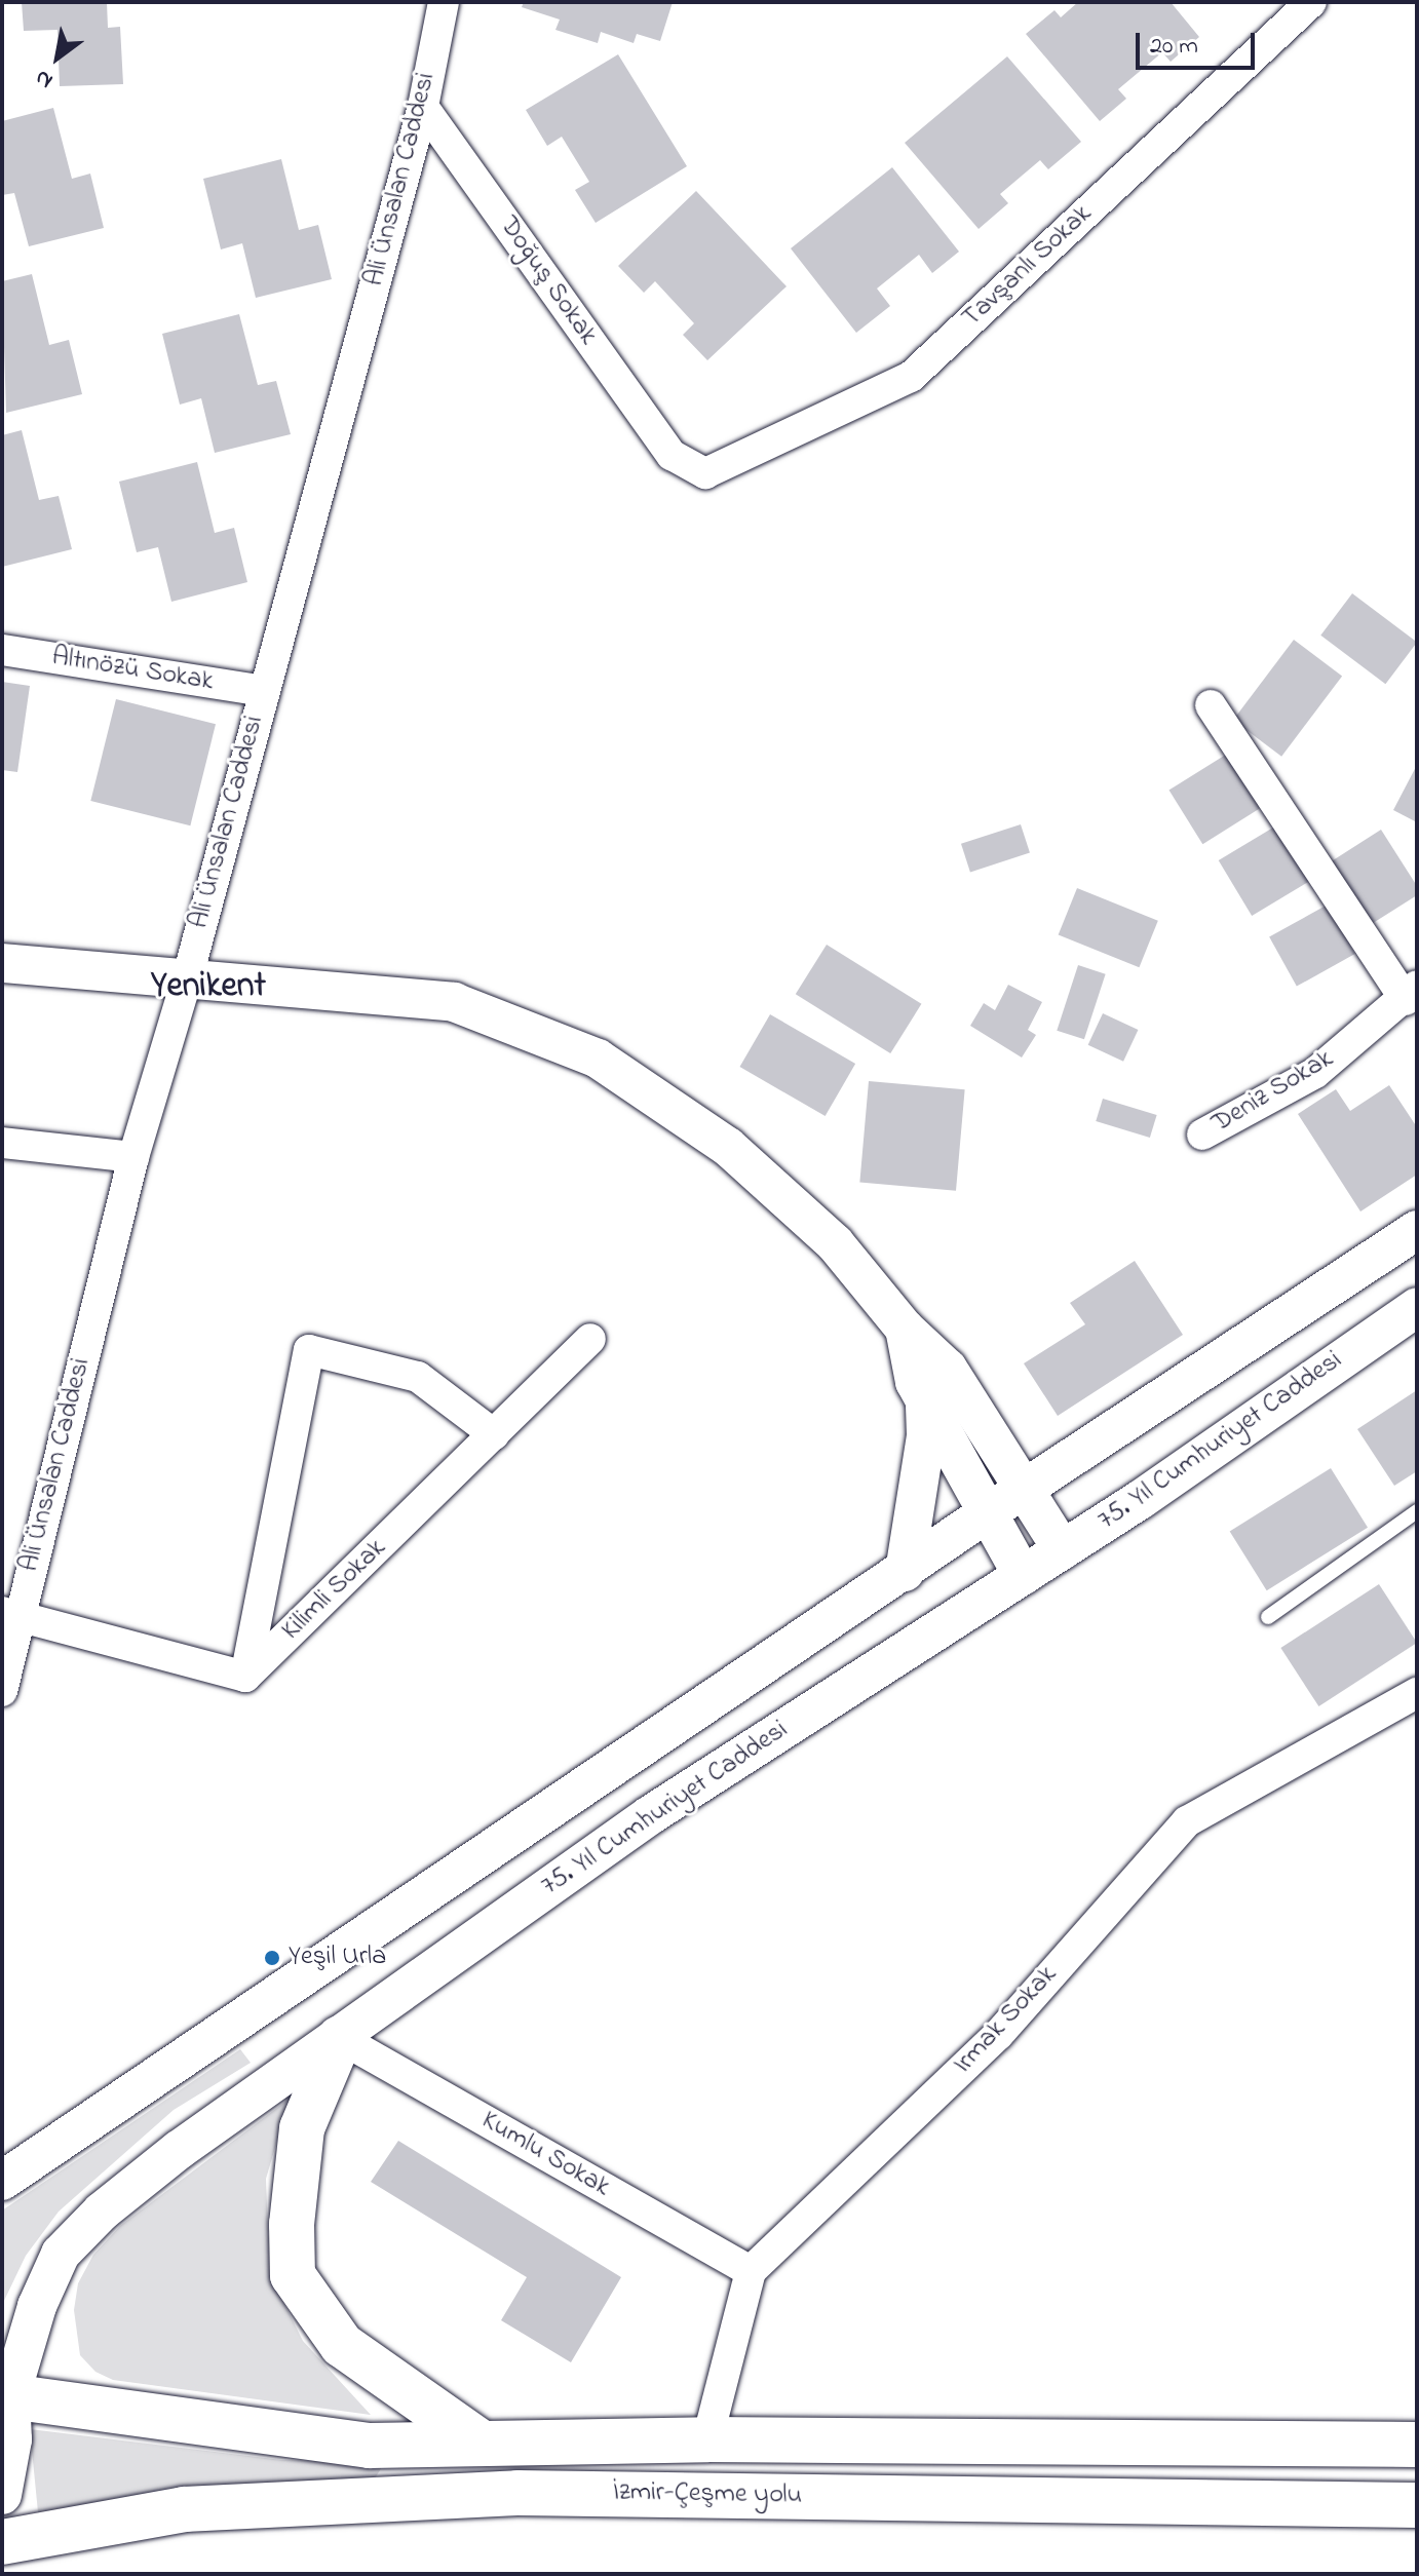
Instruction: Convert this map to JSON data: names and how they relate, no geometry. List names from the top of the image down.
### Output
{
  "streets": {
    "highway": ["İzmir-Çeşme yolu"],
    "street": [
      "Ali Ünsalan Caddesi",
      "Tavşanlı Sokak",
      "Doğuş Sokak",
      "Altınözü Sokak",
      "Deniz Sokak",
      "75. Yıl Cumhuriyet Caddesi",
      "Kilimli Sokak",
      "Irmak Sokak",
      "Kumlu Sokak"
    ]
  },
  "crossings": [
    ["Ali Ünsalan Caddesi", "Doğuş Sokak"],
    ["Ali Ünsalan Caddesi", "Altınözü Sokak"],
    ["Tavşanlı Sokak", "Doğuş Sokak"],
    ["75. Yıl Cumhuriyet Caddesi", "Kumlu Sokak"],
    ["75. Yıl Cumhuriyet Caddesi", "İzmir-Çeşme yolu"],
    ["Irmak Sokak", "Kumlu Sokak"]
  ],
  "districts": ["Yenikent"],
  "places": ["Yeşil Urla"],
  "scale_bar": "20 m",
  "north": "bottom left"
}
